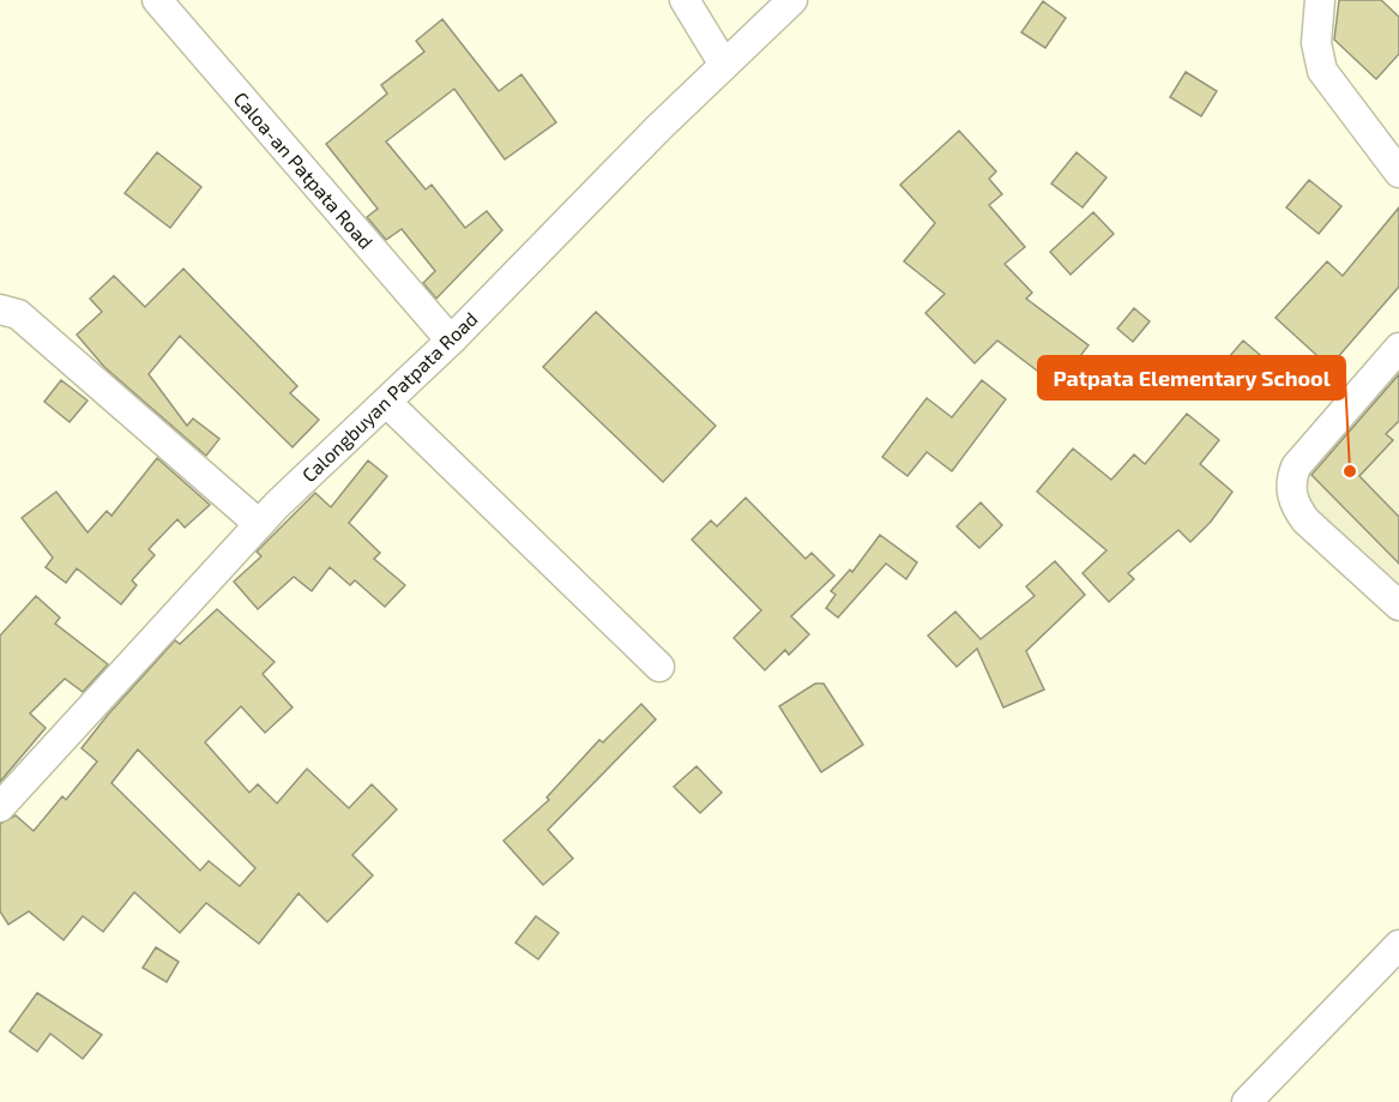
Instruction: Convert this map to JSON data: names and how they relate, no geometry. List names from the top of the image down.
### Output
{
  "streets": {
    "street": ["Caloa-an Patpata Road", "Calongbuyan Patpata Road"]
  },
  "crossings": [
    ["Caloa-an Patpata Road", "Calongbuyan Patpata Road"]
  ],
  "places": ["Patpata Elementary School"]
}
